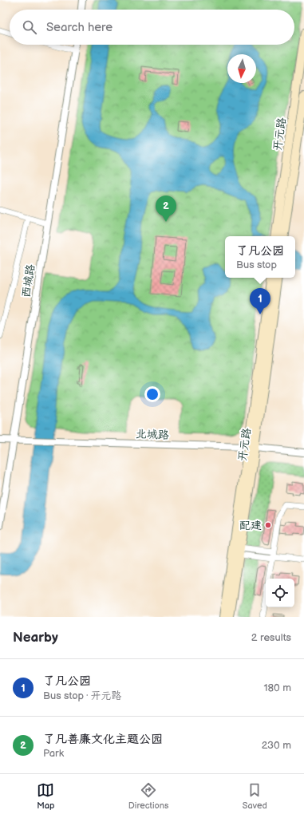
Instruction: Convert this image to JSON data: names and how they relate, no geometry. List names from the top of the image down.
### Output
{
  "streets": {
    "main road": ["开元路"],
    "street": ["西城路", "北城路"]
  },
  "crossings": [
    ["开元路", "北城路"],
    ["西城路", "北城路"]
  ],
  "places": ["配建"],
  "north": "bottom",
  "page": {
    "search": "Search here",
    "pins": ["2", "1"],
    "popup": ["了凡公园", "Bus stop"],
    "heading": ["Nearby", "2 results"],
    "list": [
      {
        "mark": "1",
        "name": "了凡公园",
        "note": "Bus stop · 开元路",
        "value": "180 m"
      },
      {
        "mark": "2",
        "name": "了凡善廉文化主题公园",
        "note": "Park",
        "value": "230 m"
      }
    ],
    "nav": ["Map", "Directions", "Saved"]
  }
}
